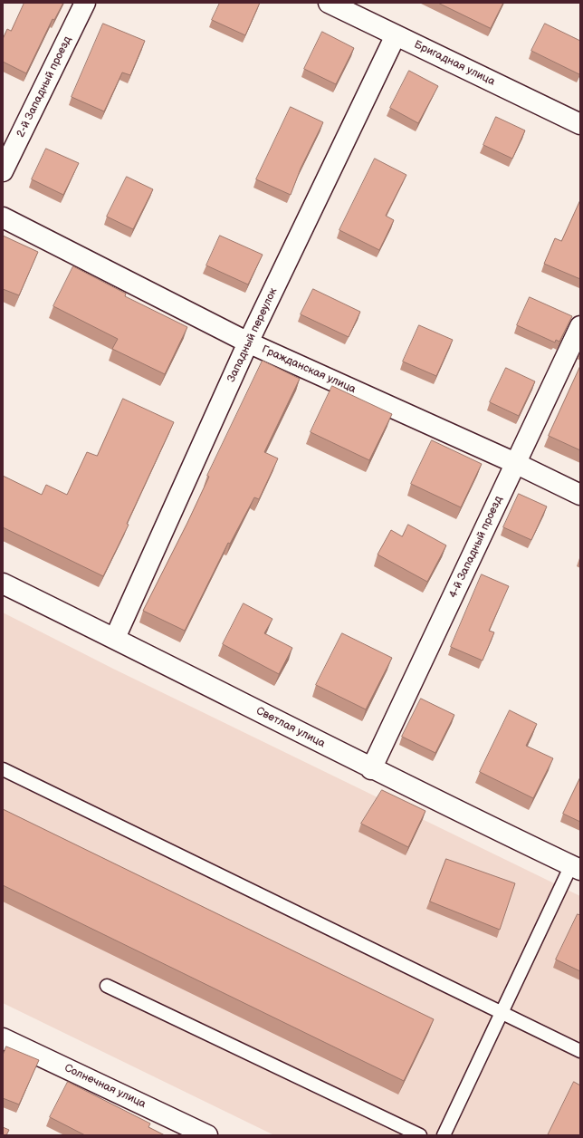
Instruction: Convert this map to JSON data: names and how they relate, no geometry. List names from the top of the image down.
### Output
{
  "streets": {
    "street": [
      "Бригадная улица",
      "2-й Западный проезд",
      "Западный переулок",
      "Гражданская улица",
      "4-й Западный проезд",
      "Светлая улица",
      "Солнечная улица"
    ]
  },
  "crossings": [
    ["Бригадная улица", "Западный переулок"],
    ["Западный переулок", "Гражданская улица"],
    ["Западный переулок", "Светлая улица"],
    ["Гражданская улица", "4-й Западный проезд"],
    ["4-й Западный проезд", "Светлая улица"]
  ]
}
